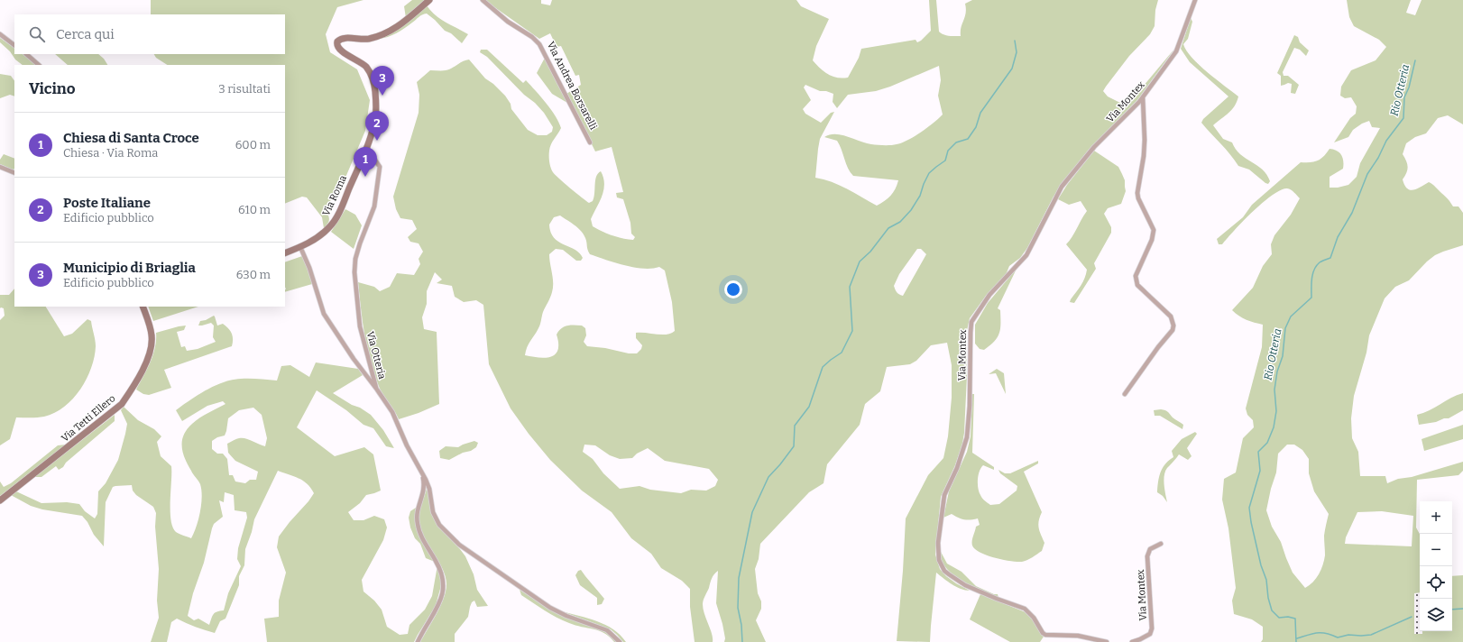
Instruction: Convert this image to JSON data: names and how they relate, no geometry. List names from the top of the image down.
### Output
{
  "streets": {
    "main road": ["Via Roma", "Via Tetti Ellero"],
    "street": ["Via Andrea Borsarelli", "Via Montex", "Via Otteria"]
  },
  "crossings": [
    ["Via Roma", "Via Otteria"]
  ],
  "water": ["Rio Otteria"],
  "page": {
    "search": "Cerca qui",
    "heading": ["Vicino", "3 risultati"],
    "pins": ["3", "2", "1"],
    "list": [
      {
        "mark": "1",
        "name": "Chiesa di Santa Croce",
        "note": "Chiesa · Via Roma",
        "value": "600 m"
      },
      {
        "mark": "2",
        "name": "Poste Italiane",
        "note": "Edificio pubblico",
        "value": "610 m"
      },
      {
        "mark": "3",
        "name": "Municipio di Briaglia",
        "note": "Edificio pubblico",
        "value": "630 m"
      }
    ],
    "map_buttons": ["+", "−"]
  }
}
